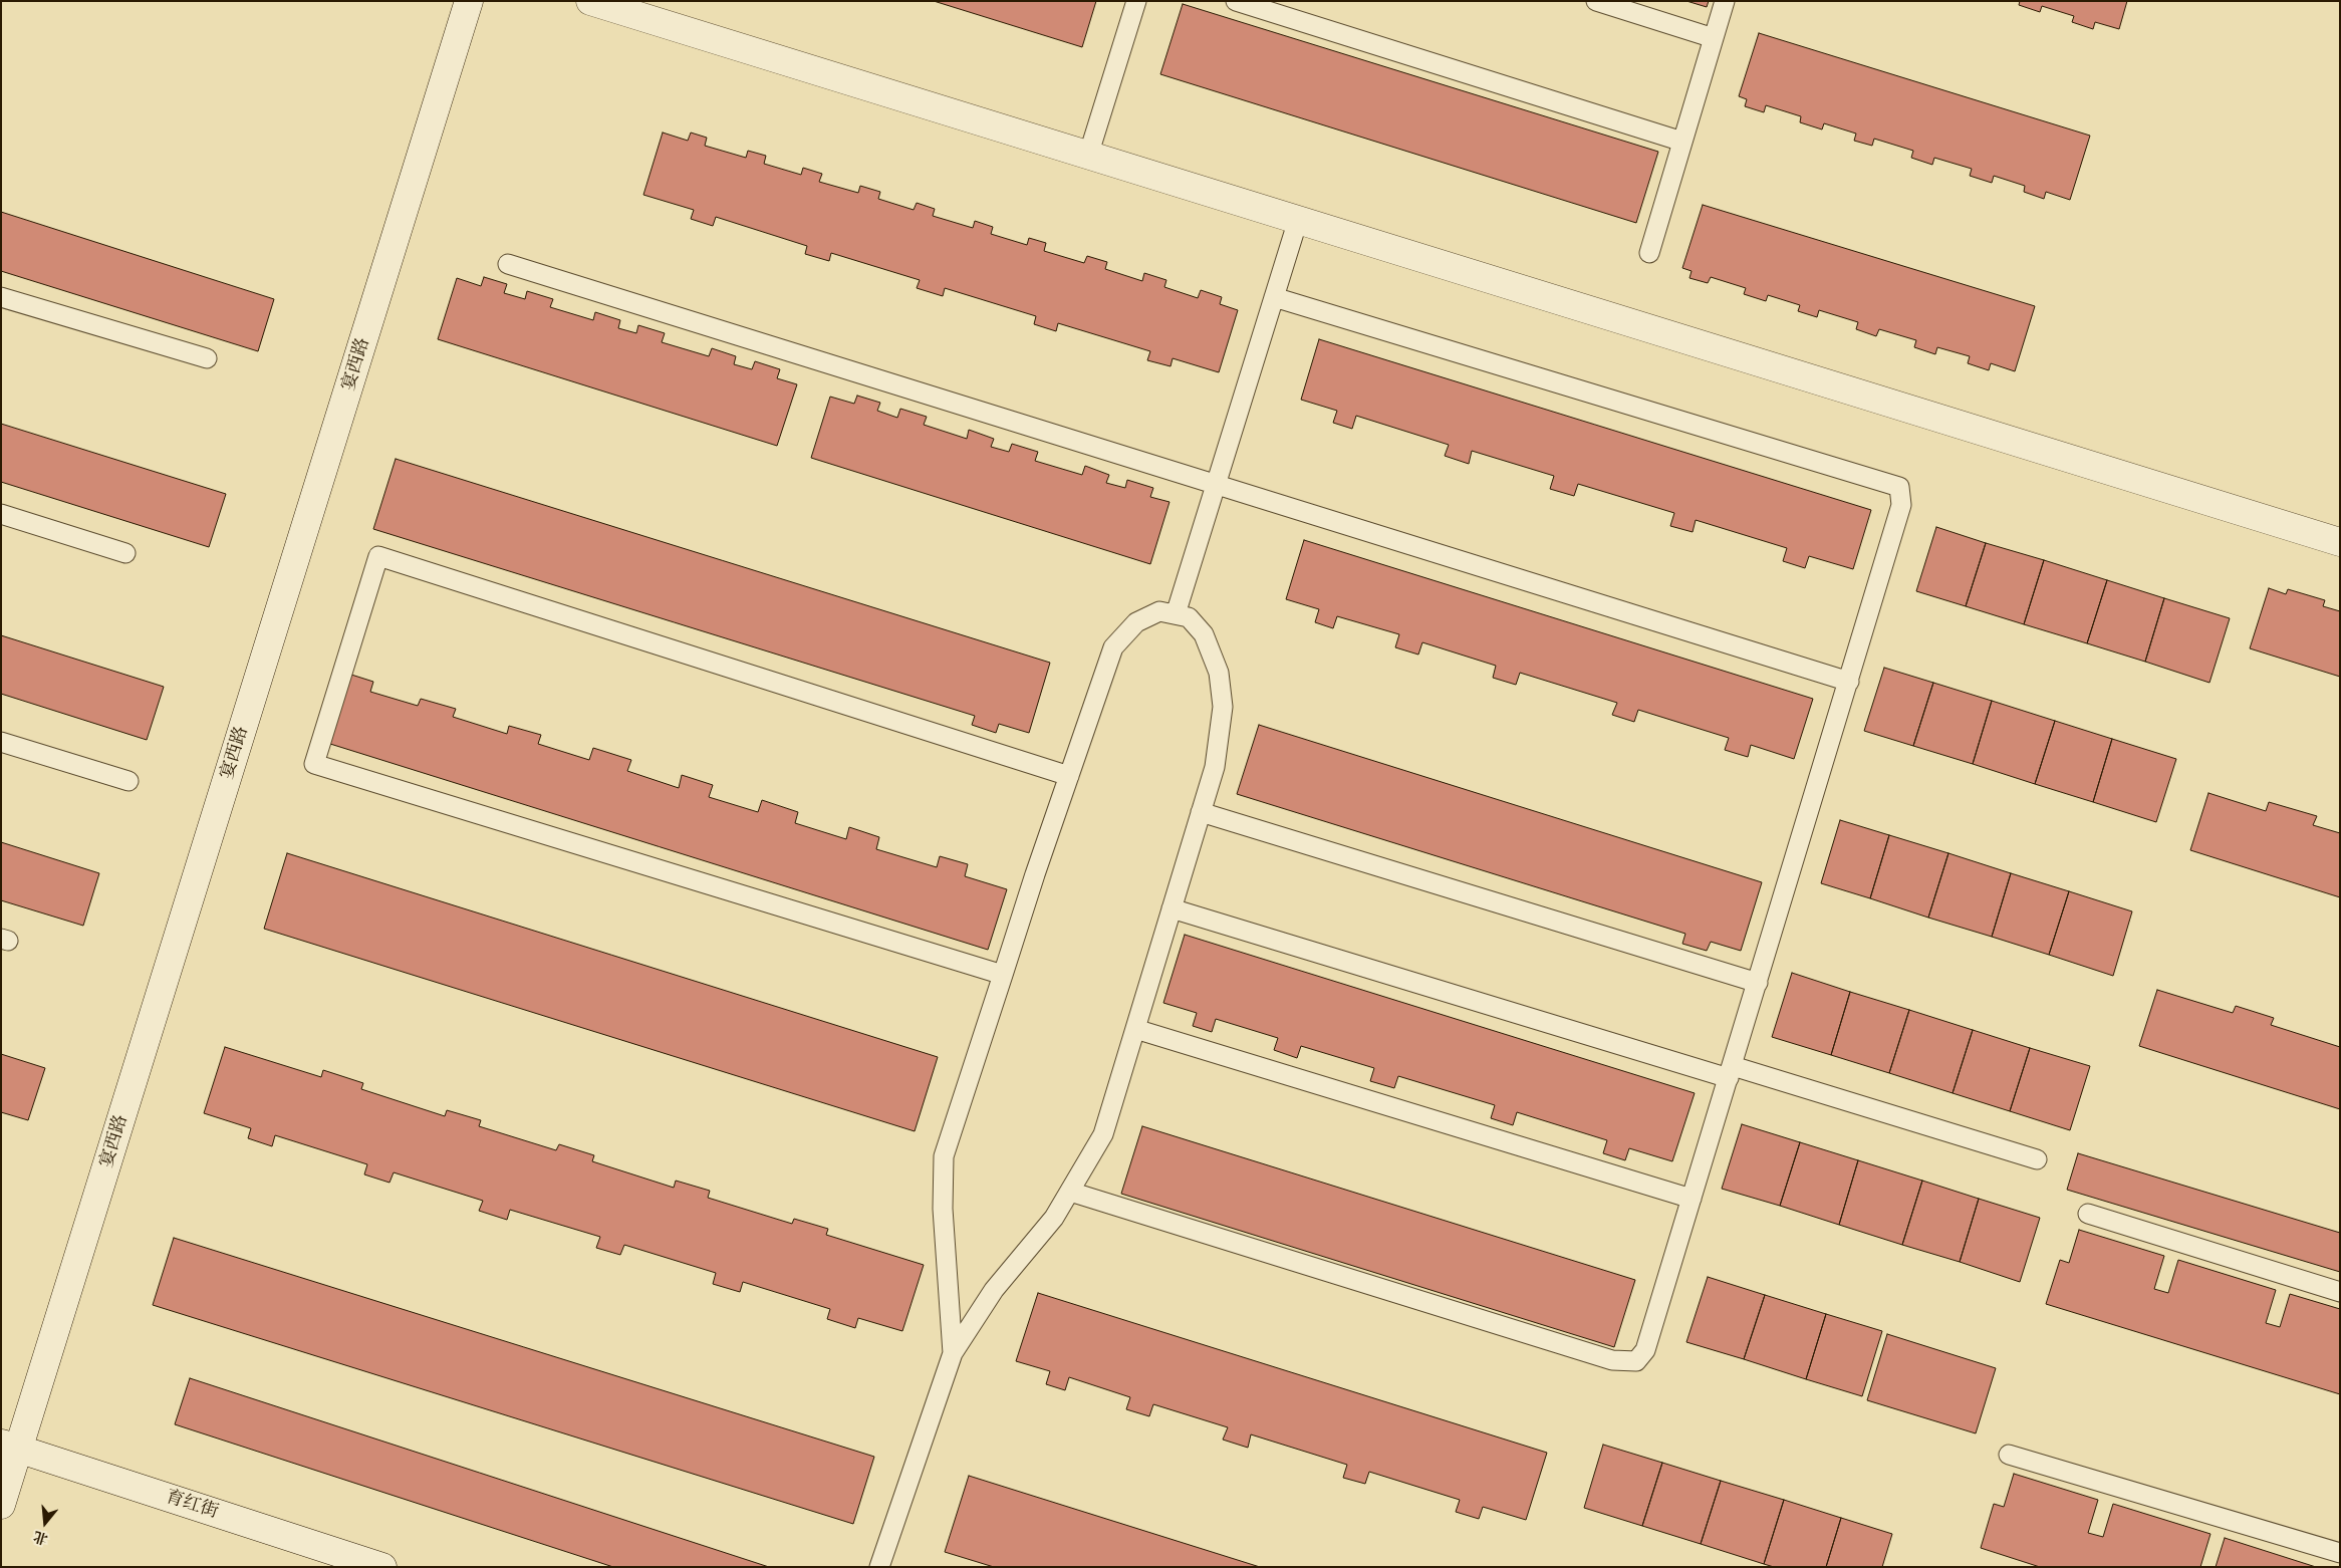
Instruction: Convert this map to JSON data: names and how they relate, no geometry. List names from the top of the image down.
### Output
{
  "streets": {
    "street": ["宴西路", "育红街"]
  },
  "crossings": [
    ["宴西路", "育红街"]
  ],
  "north": "bottom"
}
